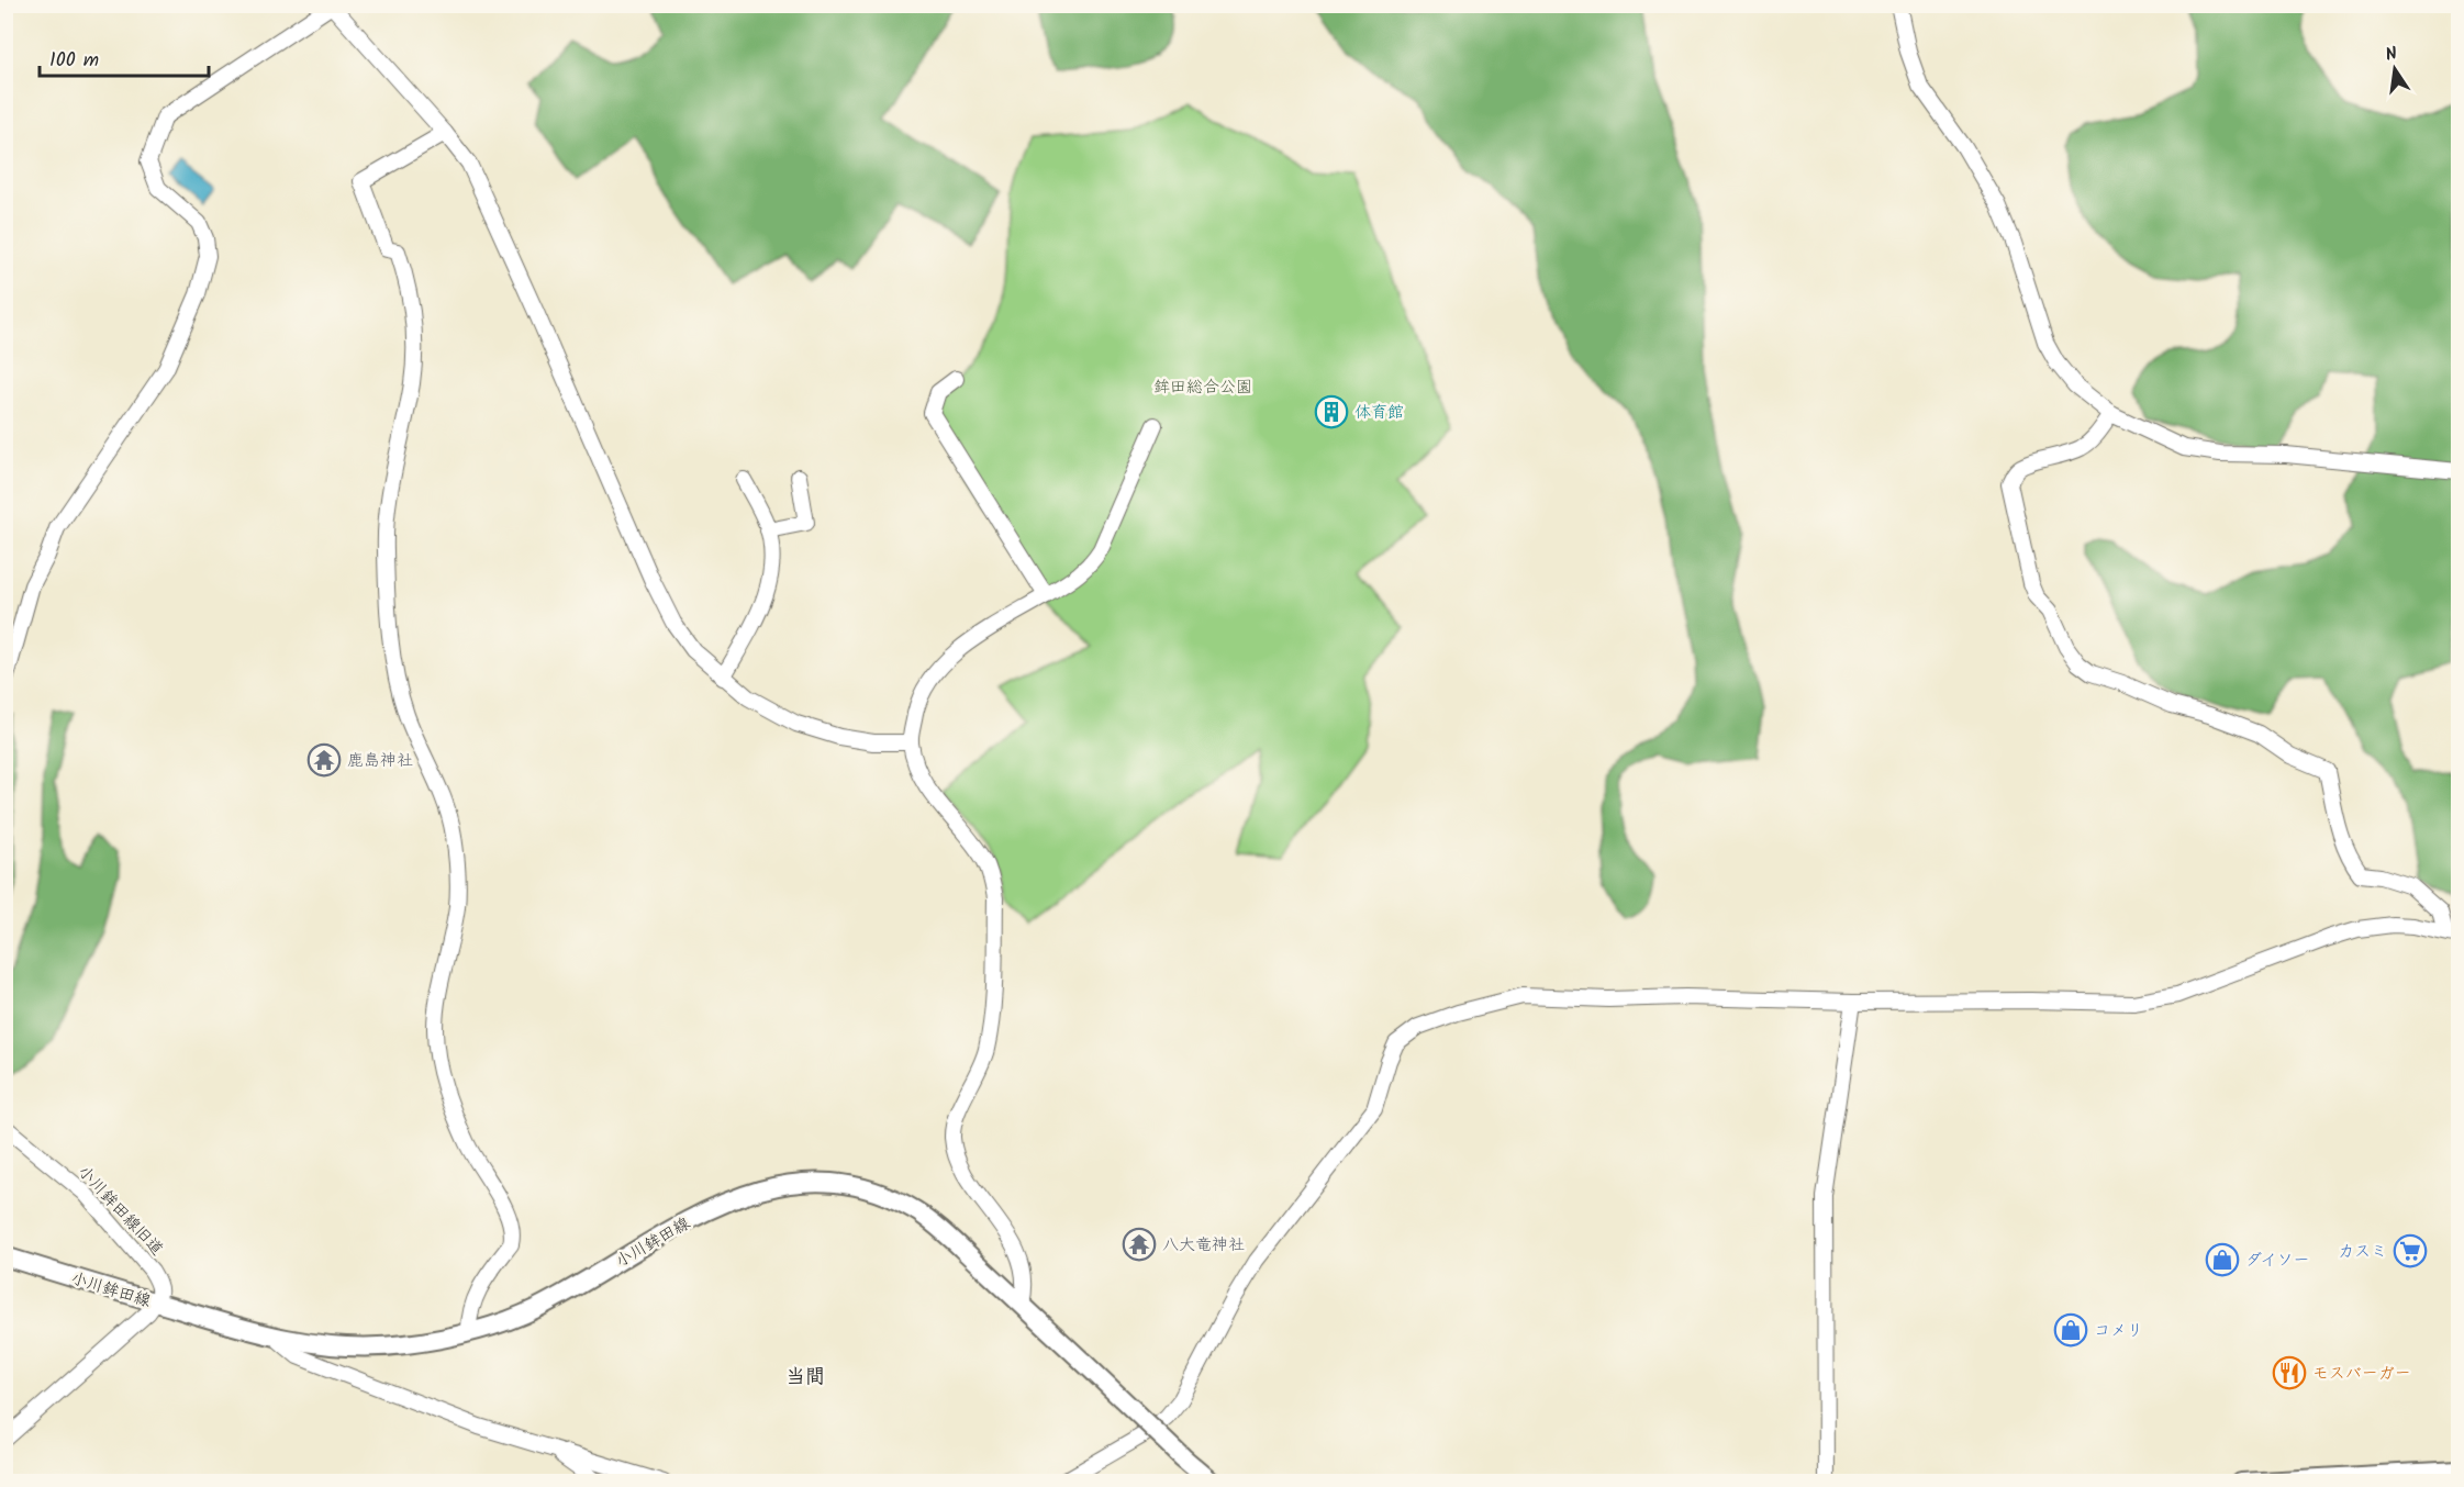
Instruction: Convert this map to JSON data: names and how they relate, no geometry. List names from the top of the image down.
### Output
{
  "streets": {
    "main road": ["小川鉾田線"],
    "street": ["小川鉾田線旧道"]
  },
  "crossings": [
    ["小川鉾田線旧道", "小川鉾田線"]
  ],
  "districts": ["当間"],
  "parks": ["鉾田総合公園"],
  "places": {
    "building": ["体育館"],
    "temple": ["鹿島神社", "八大竜神社"],
    "supermarket": ["カスミ"],
    "shop": ["ダイソー", "コメリ"],
    "restaurant": ["モスバーガー"]
  },
  "scale_bar": "100 m",
  "north": "top"
}
